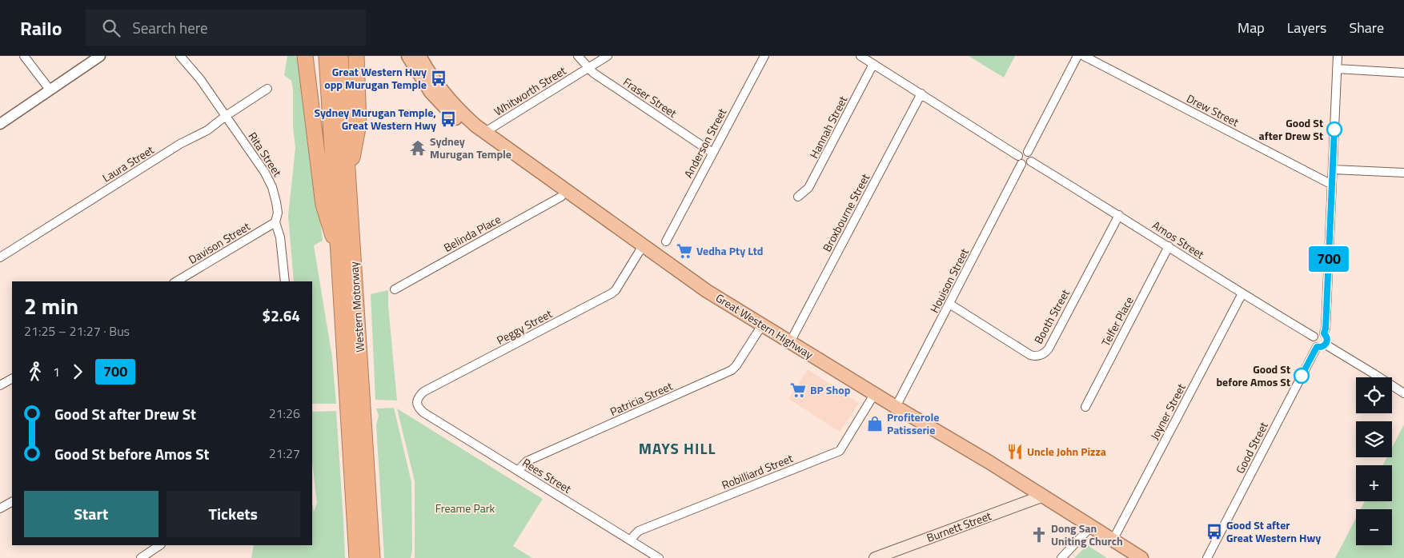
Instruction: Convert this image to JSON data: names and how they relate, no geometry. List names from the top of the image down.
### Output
{
  "streets": {
    "highway": ["Western Motorway", "Great Western Highway"],
    "main road": ["Burnett Street"],
    "street": [
      "Whitworth Street",
      "Fraser Street",
      "Drew Street",
      "Hannah Street",
      "Anderson Street",
      "Rita Street",
      "Laura Street",
      "Broxbourne Street",
      "Belinda Place",
      "Amos Street",
      "Davison Street",
      "Houison Street",
      "Booth Street",
      "Telfer Place",
      "Peggy Street",
      "Patricia Street",
      "Joyner Street",
      "Good Street",
      "Robilliard Street",
      "Rees Street"
    ]
  },
  "crossings": [
    ["Whitworth Street", "Fraser Street"],
    ["Whitworth Street", "Great Western Highway"],
    ["Fraser Street", "Anderson Street"],
    ["Rita Street", "Laura Street"],
    ["Rita Street", "Davison Street"],
    ["Broxbourne Street", "Great Western Highway"],
    ["Belinda Place", "Great Western Highway"],
    ["Amos Street", "Houison Street"],
    ["Amos Street", "Booth Street"],
    ["Amos Street", "Telfer Place"],
    ["Amos Street", "Joyner Street"],
    ["Amos Street", "Good Street"],
    ["Houison Street", "Booth Street"],
    ["Houison Street", "Great Western Highway"],
    ["Great Western Highway", "Peggy Street"],
    ["Great Western Highway", "Patricia Street"],
    ["Great Western Highway", "Joyner Street"],
    ["Great Western Highway", "Robilliard Street"],
    ["Great Western Highway", "Burnett Street"],
    ["Peggy Street", "Rees Street"],
    ["Patricia Street", "Rees Street"],
    ["Robilliard Street", "Rees Street"]
  ],
  "districts": ["MAYS HILL"],
  "parks": ["Freame Park"],
  "places": {
    "bus stop": ["Great Western Hwy opp Murugan Temple", "Sydney Murugan Temple, Great Western Hwy", "Good St after Great Western Hwy"],
    "other": ["Good St after Drew St", "Good St before Amos St"],
    "temple": ["Sydney Murugan Temple"],
    "supermarket": ["Vedha Pty Ltd", "BP Shop"],
    "shop": ["Profiterole Patisserie"],
    "restaurant": ["Uncle John Pizza"],
    "church": ["Dong San Uniting Church"]
  },
  "lines": ["bus line 700"],
  "page": {
    "header": "Railo",
    "search": "Search here",
    "nav": ["Map", "Layers", "Share"],
    "on_map": "700",
    "heading": ["2 min", "21:25 – 21:27 · Bus", "$2.64"],
    "legs": ["1", "700"],
    "map_buttons": ["+", "−"],
    "list": [
      {
        "name": "Good St after Drew St",
        "value": "21:26"
      },
      {
        "name": "Good St before Amos St",
        "value": "21:27"
      }
    ],
    "buttons": ["Start", "Tickets"]
  }
}
